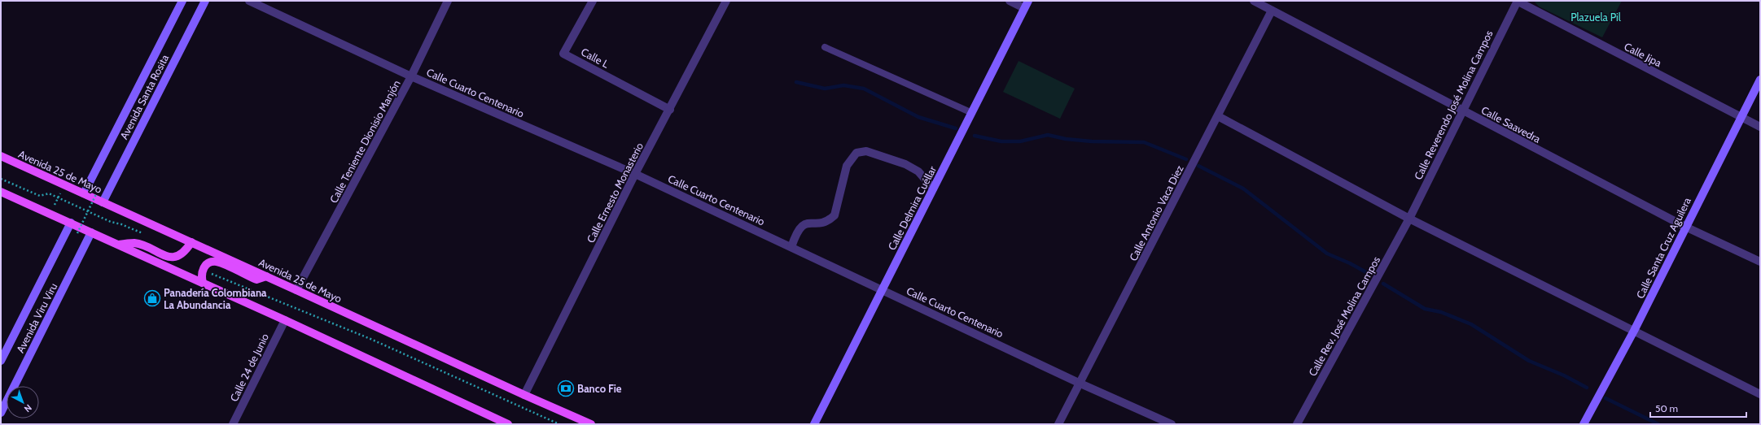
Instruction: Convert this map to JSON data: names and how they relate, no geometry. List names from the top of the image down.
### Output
{
  "streets": {
    "main road": [
      "Avenida Santa Rosita",
      "Avenida 25 de Mayo",
      "Calle Delmira Cuéllar",
      "Calle Santa Cruz Aguilera",
      "Avenida Viru Viru"
    ],
    "street": [
      "Calle Jipa",
      "Calle L",
      "Calle Cuarto Centenario",
      "Calle Reverendo José Molina Campos",
      "Calle Saavedra",
      "Calle Teniente Dionisio Manjón",
      "Calle Ernesto Monasterio",
      "Calle Antonio Vaca Diez",
      "Calle Rev. José Molina Campos",
      "Calle 24 de Junio"
    ]
  },
  "crossings": [
    ["Calle Jipa", "Calle Reverendo José Molina Campos"],
    ["Calle Jipa", "Calle Santa Cruz Aguilera"],
    ["Calle L", "Calle Ernesto Monasterio"],
    ["Calle Cuarto Centenario", "Calle Teniente Dionisio Manjón"],
    ["Calle Cuarto Centenario", "Calle Ernesto Monasterio"],
    ["Calle Cuarto Centenario", "Calle Delmira Cuéllar"],
    ["Calle Cuarto Centenario", "Calle Antonio Vaca Diez"],
    ["Avenida Santa Rosita", "Avenida 25 de Mayo"],
    ["Calle Reverendo José Molina Campos", "Calle Saavedra"],
    ["Calle Reverendo José Molina Campos", "Calle Rev. José Molina Campos"],
    ["Calle Saavedra", "Calle Antonio Vaca Diez"],
    ["Calle Saavedra", "Calle Santa Cruz Aguilera"],
    ["Calle Teniente Dionisio Manjón", "Avenida 25 de Mayo"],
    ["Avenida 25 de Mayo", "Calle Ernesto Monasterio"]
  ],
  "parks": ["Plazuela Pil"],
  "places": {
    "shop": ["Panadería Colombiana La Abundancia"],
    "bank": ["Banco Fie"]
  },
  "scale_bar": "50 m",
  "north": "bottom right"
}
